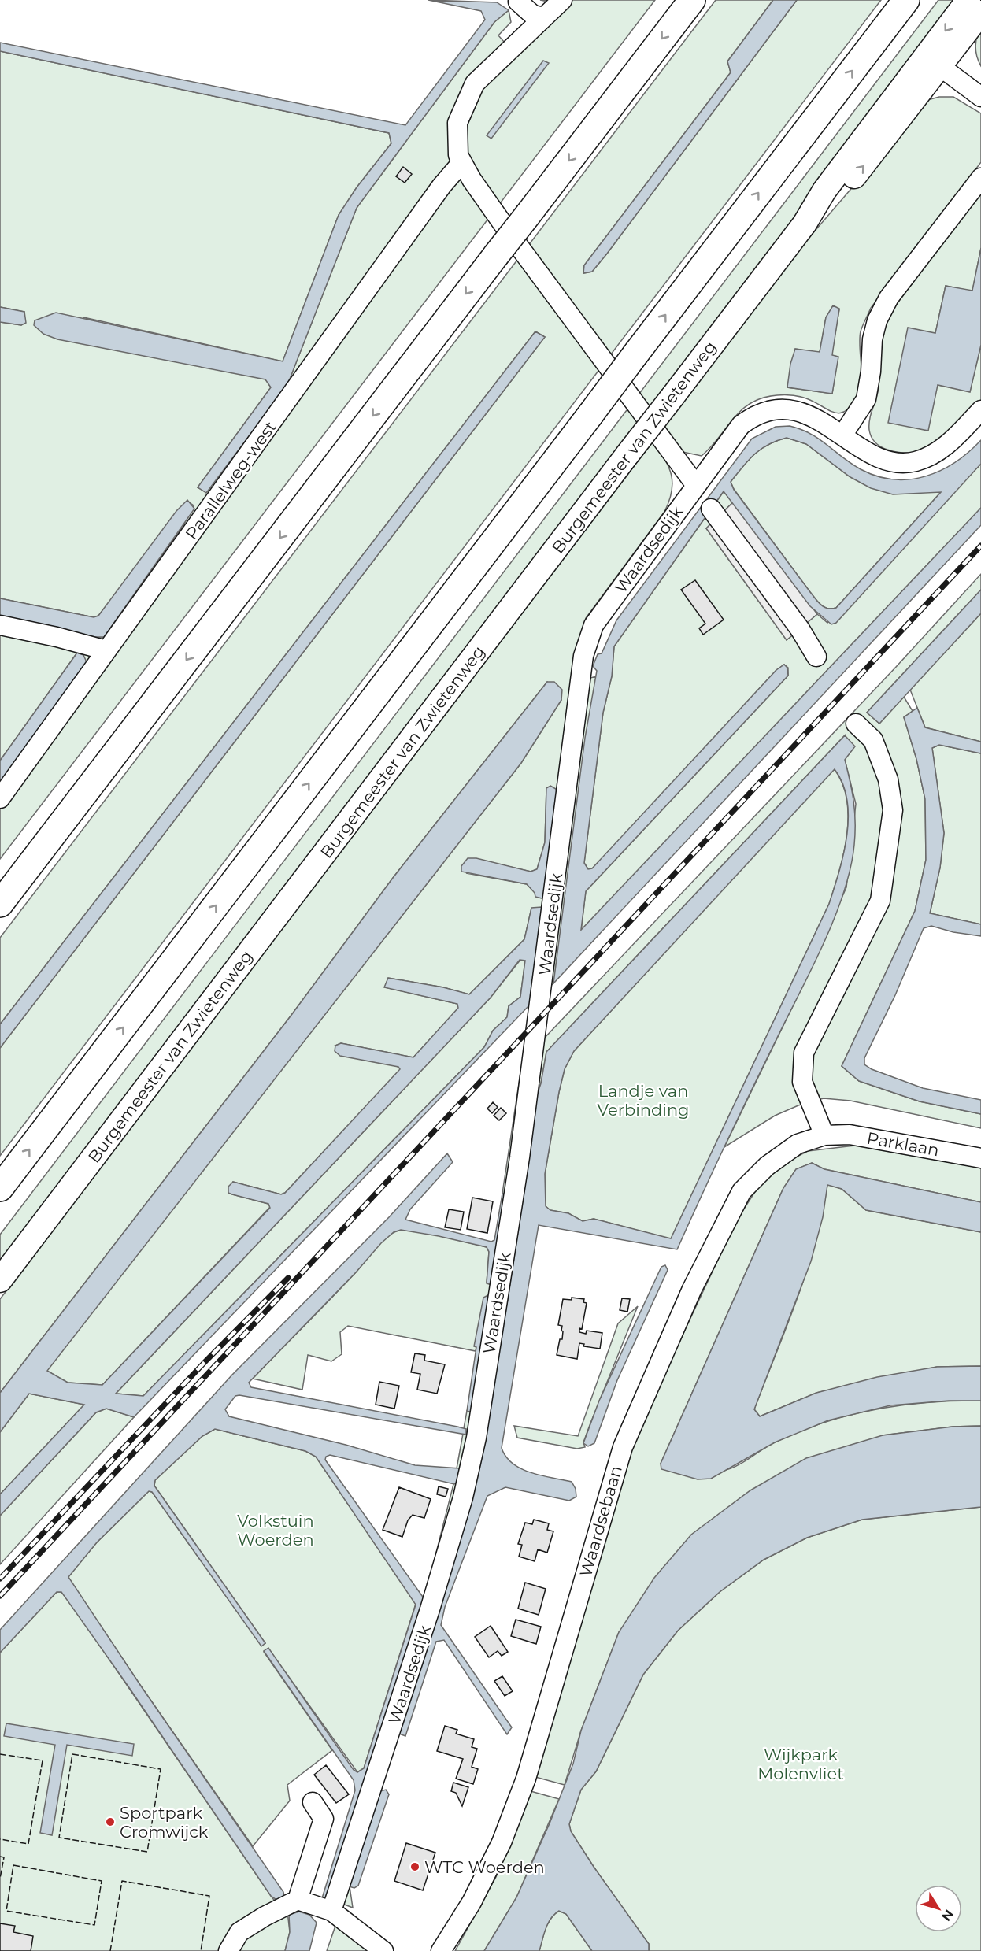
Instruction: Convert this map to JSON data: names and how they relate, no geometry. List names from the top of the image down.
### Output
{
  "streets": {
    "main road": ["Burgemeester van Zwietenweg"],
    "street": [
      "Parallelweg-west",
      "Waardsedijk",
      "Parklaan",
      "Waardsebaan"
    ]
  },
  "crossings": [
    ["Parklaan", "Waardsebaan"]
  ],
  "parks": ["Landje van Verbinding", "Volkstuin Woerden", "Wijkpark Molenvliet"],
  "places": ["Sportpark Cromwijck", "WTC Woerden"],
  "north": "bottom right"
}
